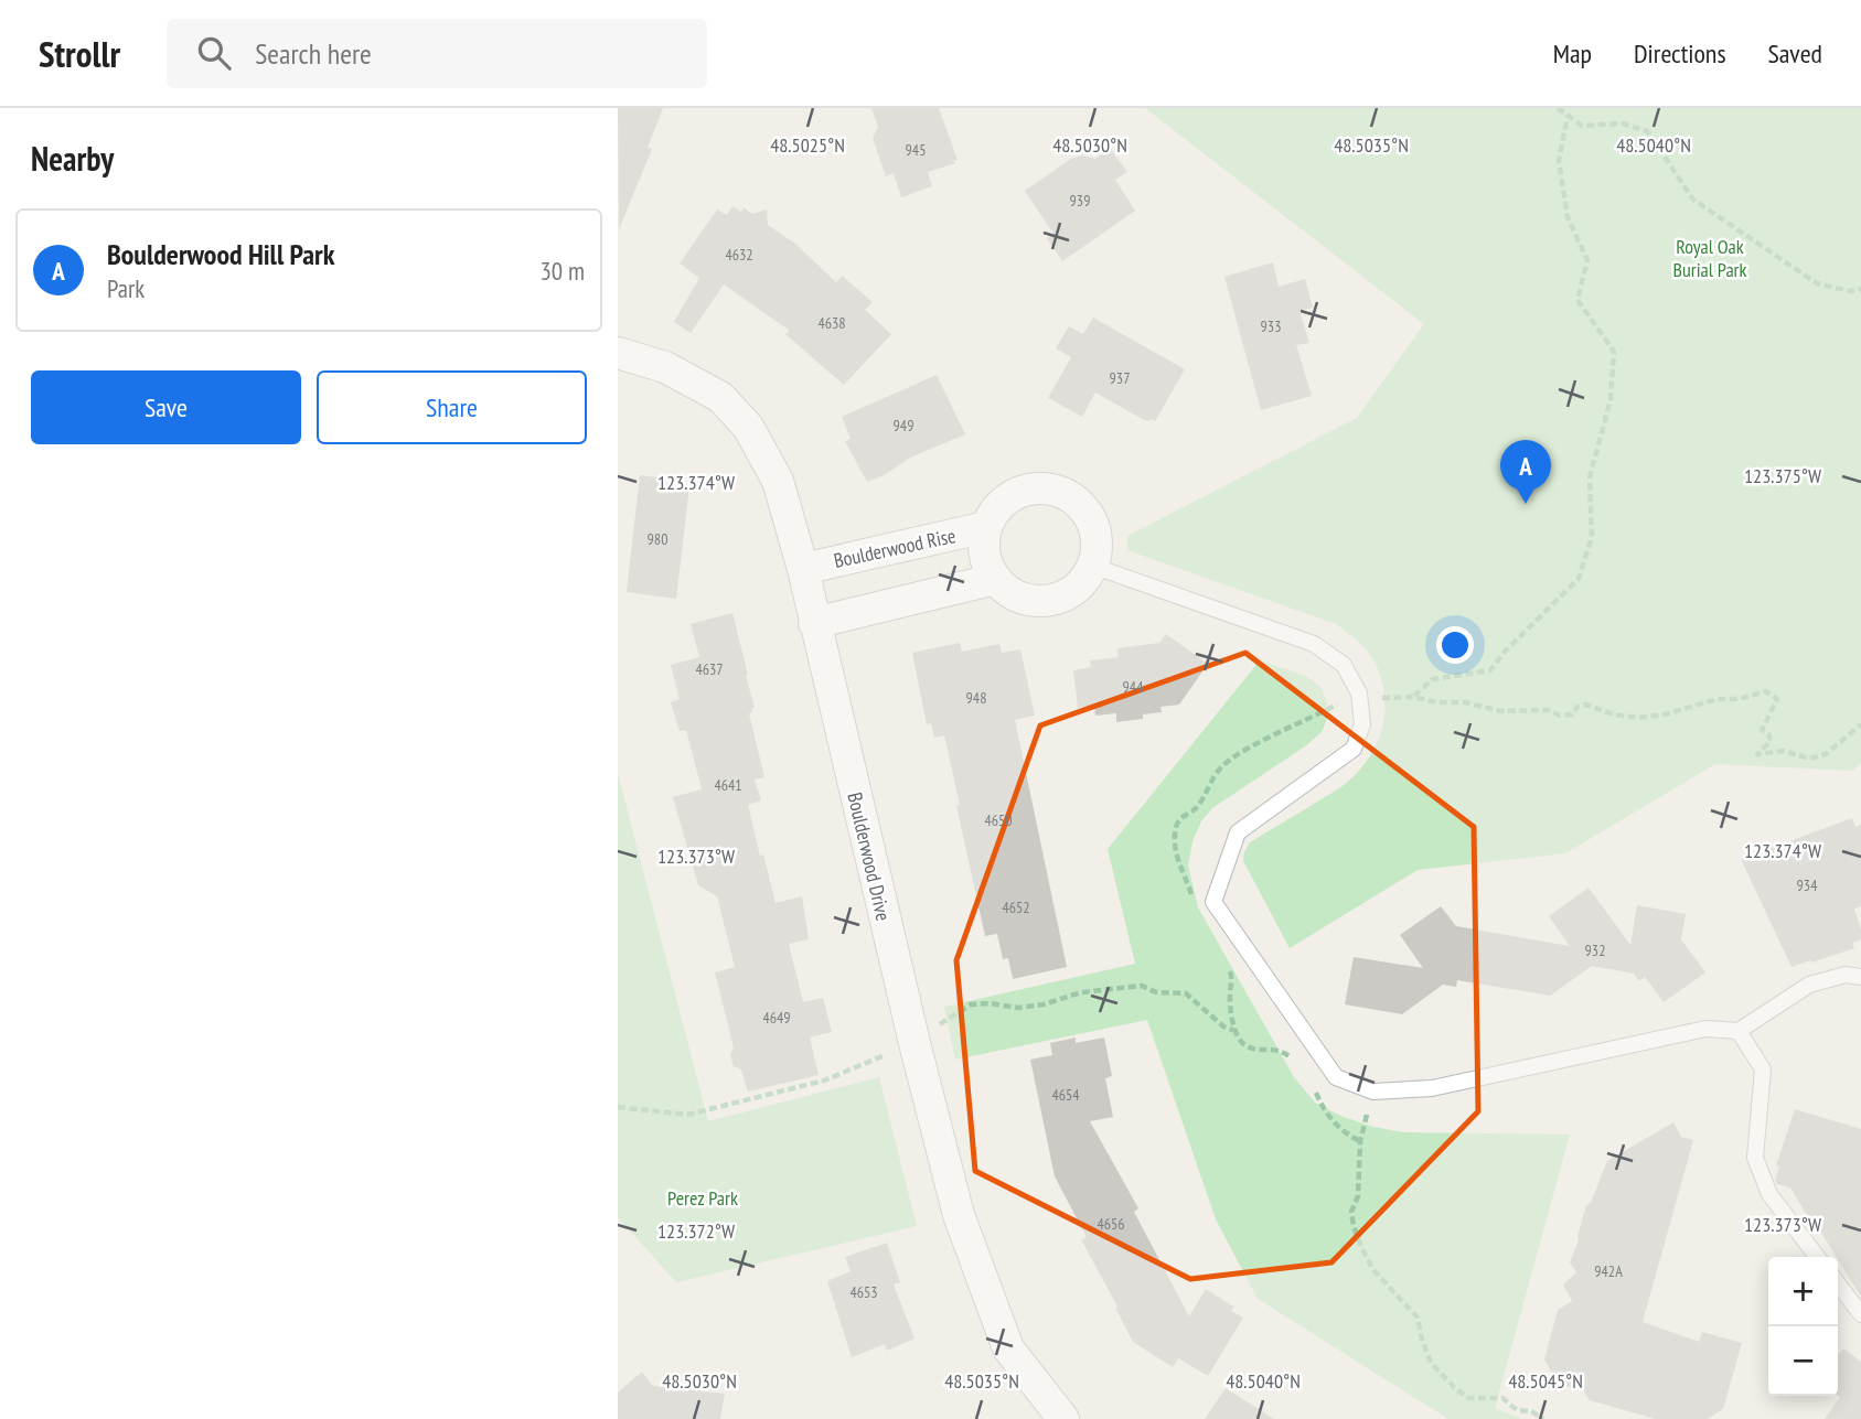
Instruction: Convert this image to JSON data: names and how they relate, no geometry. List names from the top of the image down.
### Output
{
  "streets": {
    "street": ["Boulderwood Rise", "Boulderwood Drive"]
  },
  "crossings": [
    ["Boulderwood Rise", "Boulderwood Drive"]
  ],
  "parks": ["Royal Oak Burial Park", "Perez Park"],
  "house_numbers": [
    "945",
    "939",
    "4632",
    "4638",
    "933",
    "937",
    "949",
    "980",
    "4637",
    "944",
    "948",
    "4641",
    "4650",
    "934",
    "4652",
    "932",
    "4649",
    "4654",
    "4656",
    "942A",
    "4653"
  ],
  "page": {
    "header": "Strollr",
    "search": "Search here",
    "nav": ["Map", "Directions", "Saved"],
    "heading": "Nearby",
    "list": [
      {
        "mark": "A",
        "name": "Boulderwood Hill Park",
        "note": "Park",
        "value": "30 m"
      }
    ],
    "buttons": ["Save", "Share"],
    "pins": "A",
    "map_buttons": ["+", "−"]
  },
  "coordinates": [
    "48.5025°N",
    "48.5030°N",
    "48.5035°N",
    "48.5040°N",
    "123.375°W",
    "123.374°W",
    "123.373°W",
    "123.372°W",
    "48.5045°N"
  ]
}
